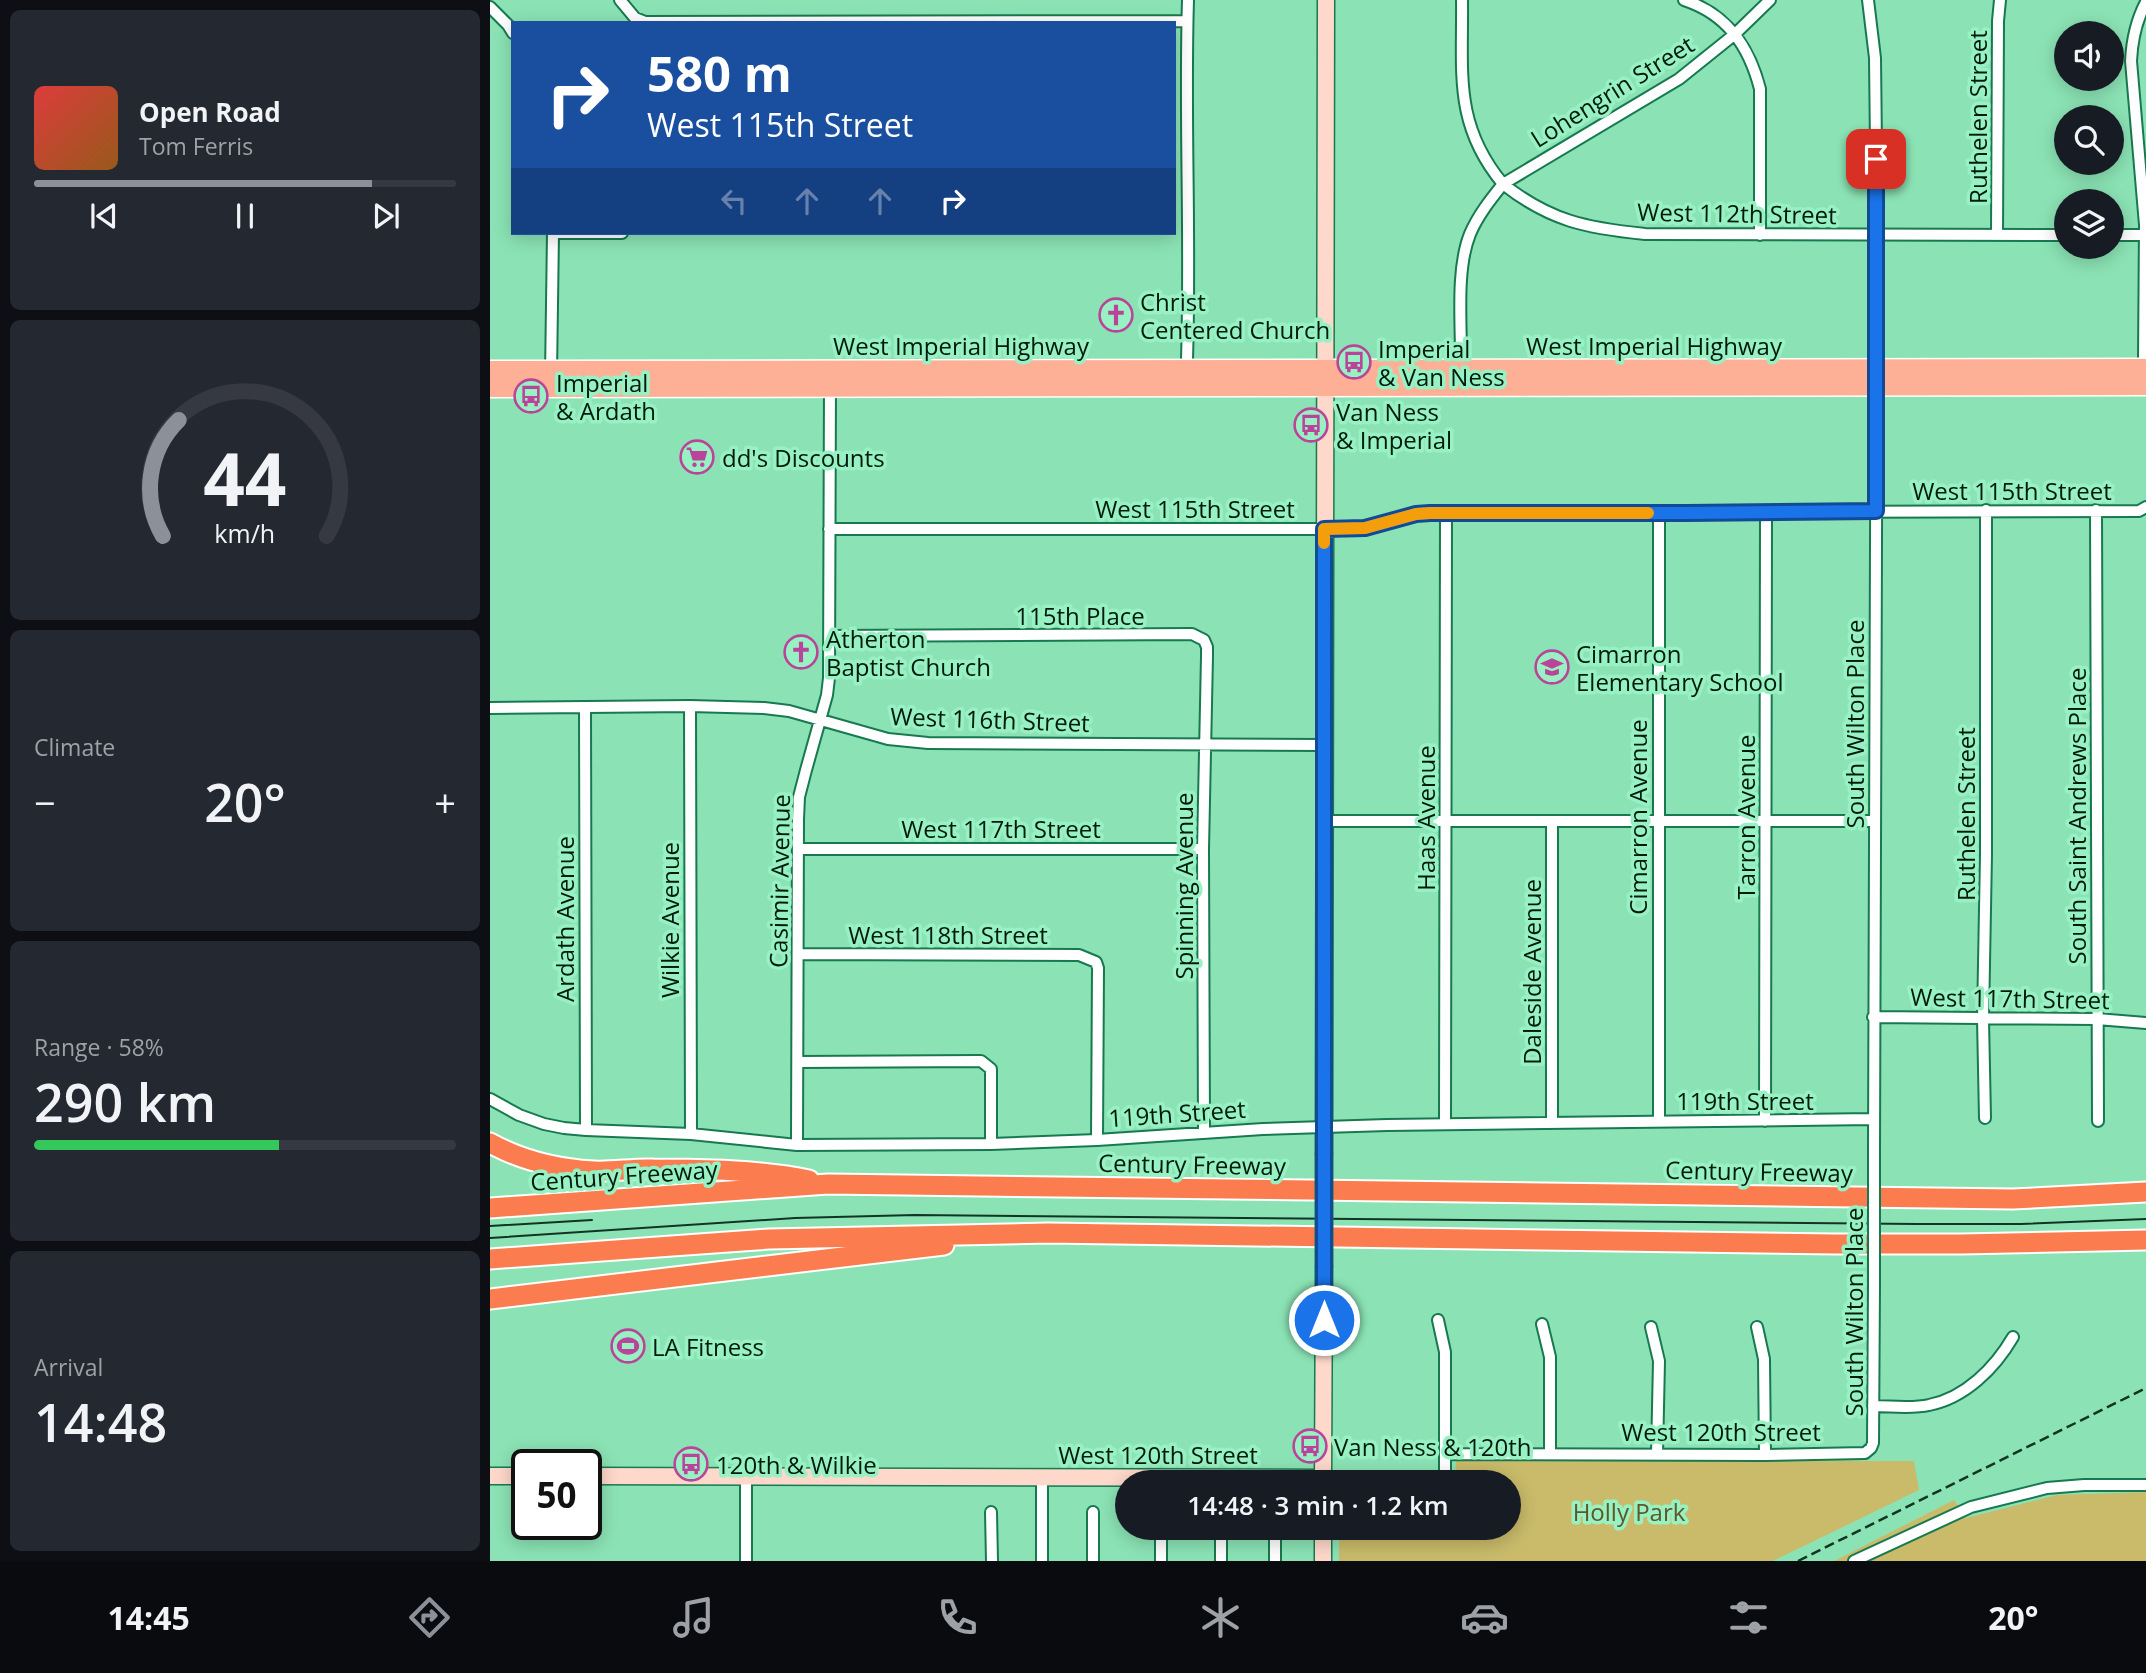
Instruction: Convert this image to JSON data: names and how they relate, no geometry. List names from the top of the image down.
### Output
{
  "streets": {
    "highway": ["Century Freeway"],
    "main road": ["West Imperial Highway", "West 120th Street"],
    "street": [
      "Lohengrin Street",
      "Ruthelen Street",
      "West 112th Street",
      "West 115th Street",
      "115th Place",
      "West 116th Street",
      "South Wilton Place",
      "South Saint Andrews Place",
      "Cimarron Avenue",
      "Tarron Avenue",
      "Haas Avenue",
      "West 117th Street",
      "Casimir Avenue",
      "Spinning Avenue",
      "Ardath Avenue",
      "Wilkie Avenue",
      "West 118th Street",
      "Daleside Avenue",
      "119th Street"
    ]
  },
  "crossings": [
    ["Lohengrin Street", "West 112th Street"],
    ["Ruthelen Street", "West 112th Street"],
    ["Ruthelen Street", "West 115th Street"],
    ["Ruthelen Street", "West 117th Street"],
    ["West 112th Street", "South Wilton Place"],
    ["West Imperial Highway", "South Wilton Place"],
    ["West Imperial Highway", "Casimir Avenue"],
    ["West 115th Street", "South Wilton Place"],
    ["West 115th Street", "South Saint Andrews Place"],
    ["West 115th Street", "Cimarron Avenue"],
    ["West 115th Street", "Tarron Avenue"],
    ["West 115th Street", "Haas Avenue"],
    ["West 115th Street", "Casimir Avenue"],
    ["115th Place", "Casimir Avenue"],
    ["115th Place", "Spinning Avenue"],
    ["West 116th Street", "Casimir Avenue"],
    ["West 116th Street", "Spinning Avenue"],
    ["West 116th Street", "Ardath Avenue"],
    ["West 116th Street", "Wilkie Avenue"],
    ["South Wilton Place", "West 117th Street"],
    ["South Wilton Place", "119th Street"],
    ["South Wilton Place", "West 120th Street"],
    ["South Saint Andrews Place", "West 117th Street"],
    ["Cimarron Avenue", "119th Street"],
    ["Tarron Avenue", "119th Street"],
    ["Haas Avenue", "119th Street"],
    ["West 117th Street", "Casimir Avenue"],
    ["West 117th Street", "Spinning Avenue"],
    ["Casimir Avenue", "West 118th Street"],
    ["Casimir Avenue", "119th Street"],
    ["Spinning Avenue", "119th Street"],
    ["Ardath Avenue", "119th Street"],
    ["Wilkie Avenue", "119th Street"],
    ["West 118th Street", "119th Street"],
    ["Daleside Avenue", "119th Street"]
  ],
  "parks": ["Holly Park"],
  "places": {
    "church": ["Christ Centered Church", "Atherton Baptist Church"],
    "bus stop": [
      "Imperial & Van Ness",
      "Imperial & Ardath",
      "Van Ness & Imperial",
      "Van Ness & 120th",
      "120th & Wilkie"
    ],
    "supermarket": ["dd's Discounts"],
    "school or university": ["Cimarron Elementary School"],
    "sports": ["LA Fitness"]
  },
  "page": {
    "turn": ["580 m", "West 115th Street"],
    "song": ["Open Road", "Tom Ferris"],
    "tile": [
      "Climate",
      ["Range · 58%", "290 km"],
      ["Arrival", "14:48"]
    ],
    "heat": ["−", "20°", "+"],
    "limit": "50",
    "trip": "14:48 · 3 min · 1.2 km",
    "tabs": ["14:45", "20°"],
    "gauge": ["44", "km/h"]
  }
}
